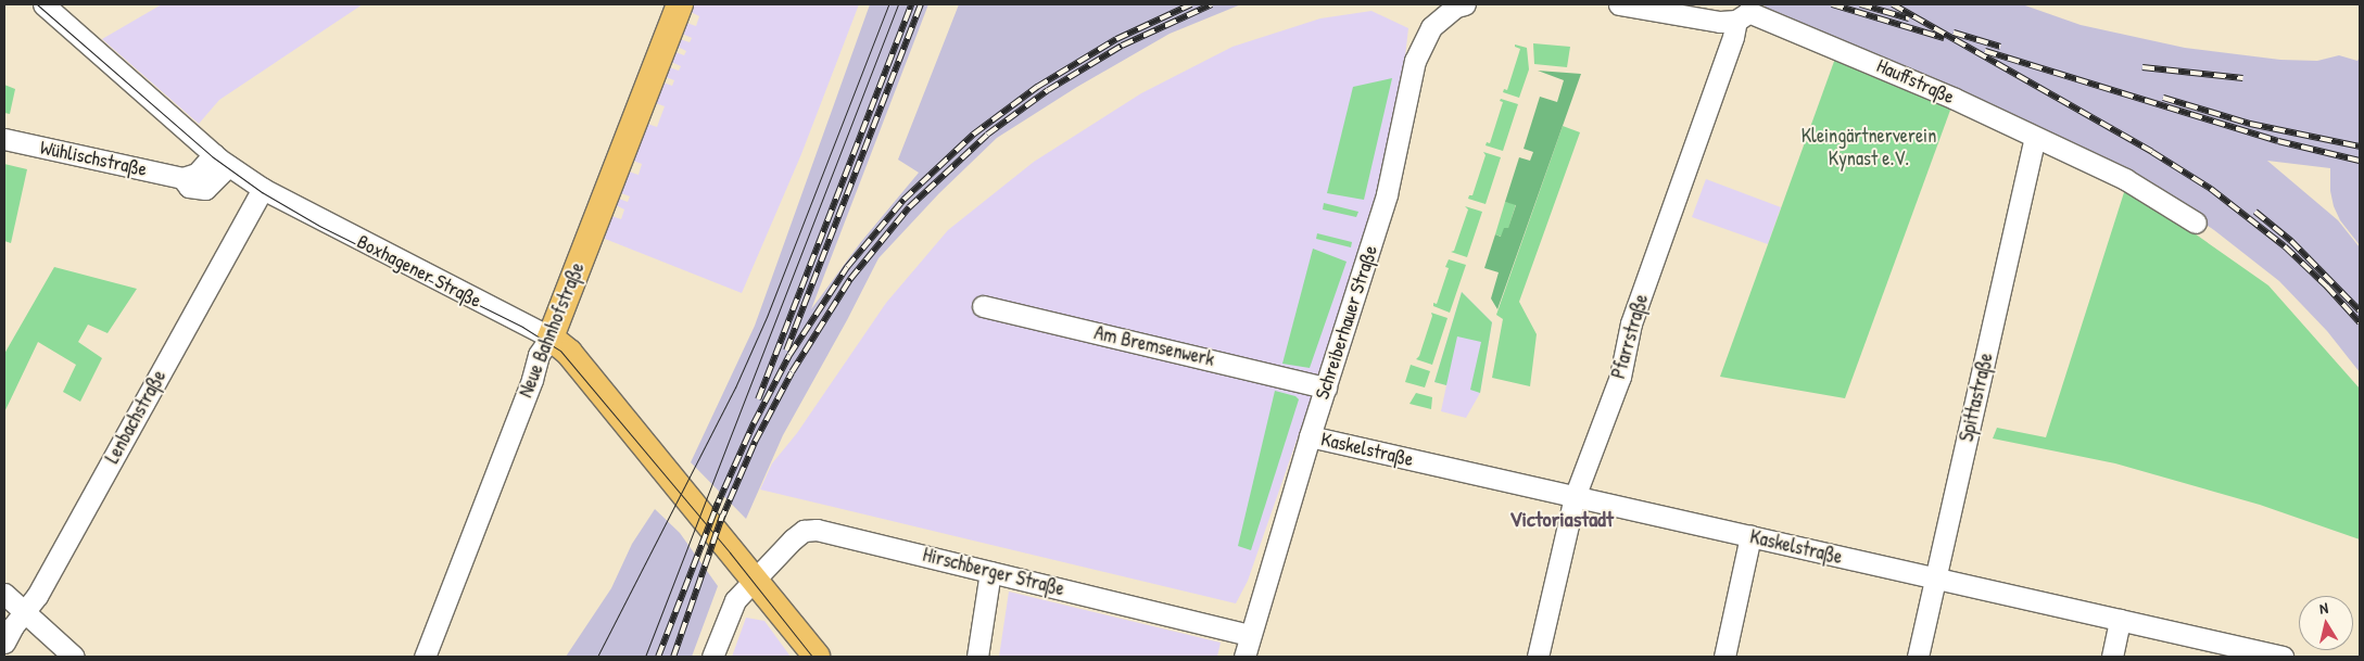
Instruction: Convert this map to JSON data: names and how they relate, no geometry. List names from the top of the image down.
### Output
{
  "streets": {
    "main road": ["Boxhagener Straße", "Neue Bahnhofstraße"],
    "street": [
      "Hauffstraße",
      "Wühlischstraße",
      "Schreiberhauer Straße",
      "Pfarrstraße",
      "Am Bremsenwerk",
      "Spittastraße",
      "Lenbachstraße",
      "Kaskelstraße",
      "Hirschberger Straße"
    ]
  },
  "crossings": [
    ["Hauffstraße", "Pfarrstraße"],
    ["Hauffstraße", "Spittastraße"],
    ["Wühlischstraße", "Boxhagener Straße"],
    ["Boxhagener Straße", "Neue Bahnhofstraße"],
    ["Boxhagener Straße", "Lenbachstraße"],
    ["Boxhagener Straße", "Hirschberger Straße"],
    ["Schreiberhauer Straße", "Am Bremsenwerk"],
    ["Schreiberhauer Straße", "Kaskelstraße"],
    ["Schreiberhauer Straße", "Hirschberger Straße"],
    ["Pfarrstraße", "Kaskelstraße"],
    ["Spittastraße", "Kaskelstraße"]
  ],
  "districts": ["Victoriastadt"],
  "parks": ["Kleingärtnerverein Kynast e.V."],
  "north": "top"
}
